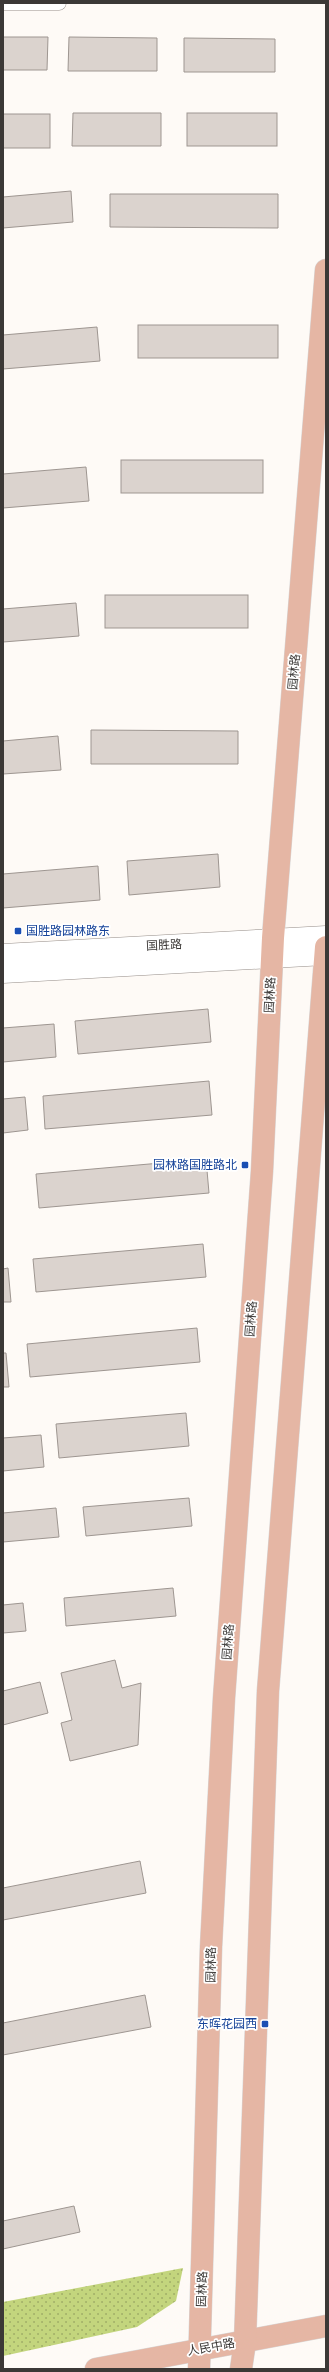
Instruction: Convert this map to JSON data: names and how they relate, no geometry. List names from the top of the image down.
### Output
{
  "streets": {
    "main road": ["园林路", "人民中路"],
    "street": ["国胜路"]
  },
  "crossings": [
    ["园林路", "国胜路"],
    ["园林路", "人民中路"]
  ],
  "places": {
    "transit": ["国胜路园林路东", "园林路国胜路北", "东晖花园西"]
  }
}
